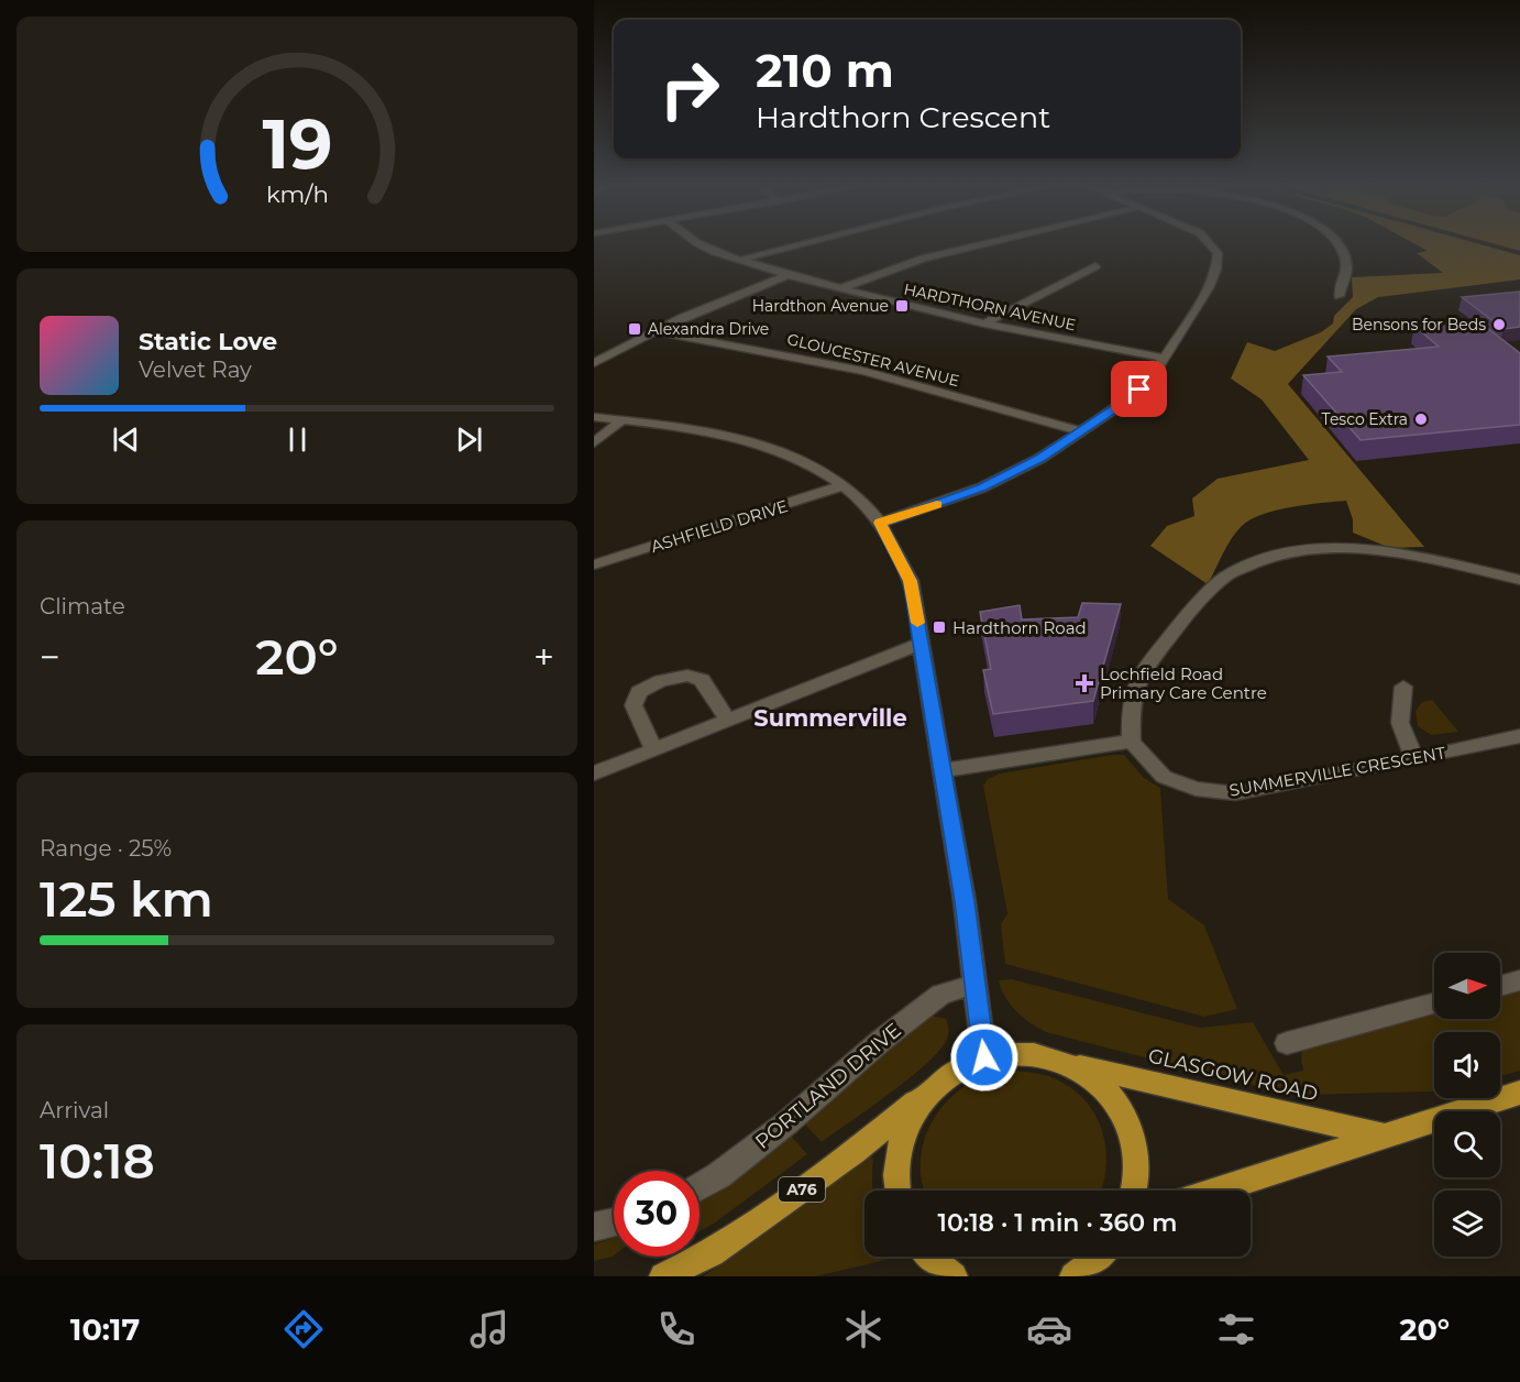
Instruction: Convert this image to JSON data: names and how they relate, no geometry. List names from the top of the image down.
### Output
{
  "streets": {
    "main road": ["GLASGOW ROAD", "A76"],
    "street": [
      "HARDTHORN AVENUE",
      "GLOUCESTER AVENUE",
      "ASHFIELD DRIVE",
      "SUMMERVILLE CRESCENT",
      "PORTLAND DRIVE"
    ]
  },
  "crossings": [
    ["GLASGOW ROAD", "A76"]
  ],
  "districts": ["Summerville"],
  "places": {
    "transit": ["Hardthon Avenue", "Alexandra Drive", "Hardthorn Road"],
    "other": ["Bensons for Beds", "Tesco Extra"],
    "health": ["Lochfield Road Primary Care Centre"]
  },
  "north": "right",
  "page": {
    "turn": ["210 m", "Hardthorn Crescent"],
    "song": ["Static Love", "Velvet Ray"],
    "tile": [
      "Climate",
      ["Range · 25%", "125 km"],
      ["Arrival", "10:18"]
    ],
    "heat": ["−", "20°", "+"],
    "limit": "30",
    "trip": "10:18 · 1 min · 360 m",
    "tabs": ["10:17", "20°"],
    "gauge": ["19", "km/h"]
  }
}
